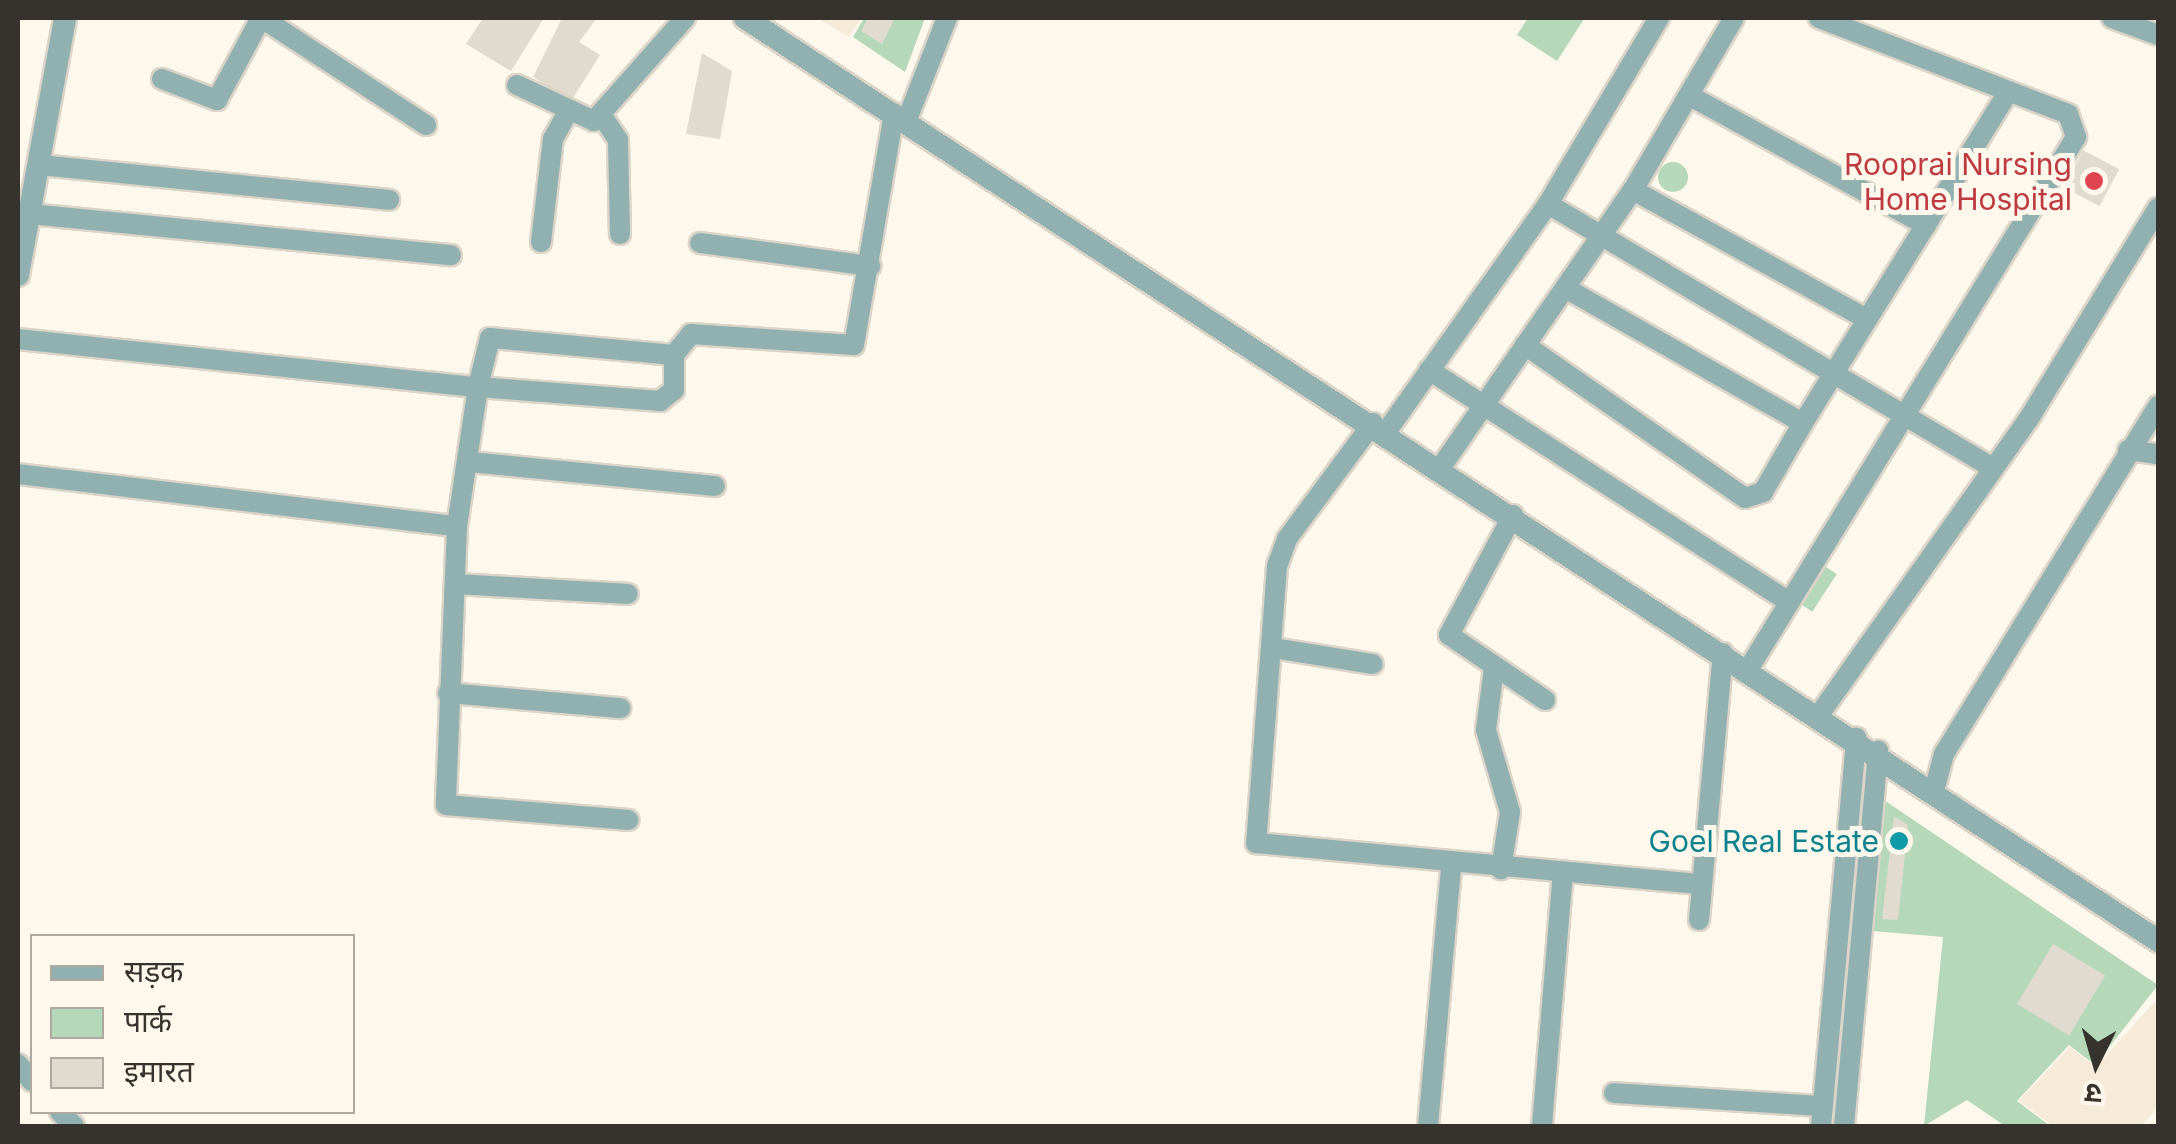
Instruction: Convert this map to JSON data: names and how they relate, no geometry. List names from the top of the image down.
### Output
{
  "places": ["Rooprai Nursing Home Hospital", "Goel Real Estate"],
  "legend": ["सड़क", "पार्क", "इमारत"],
  "north": "bottom"
}
